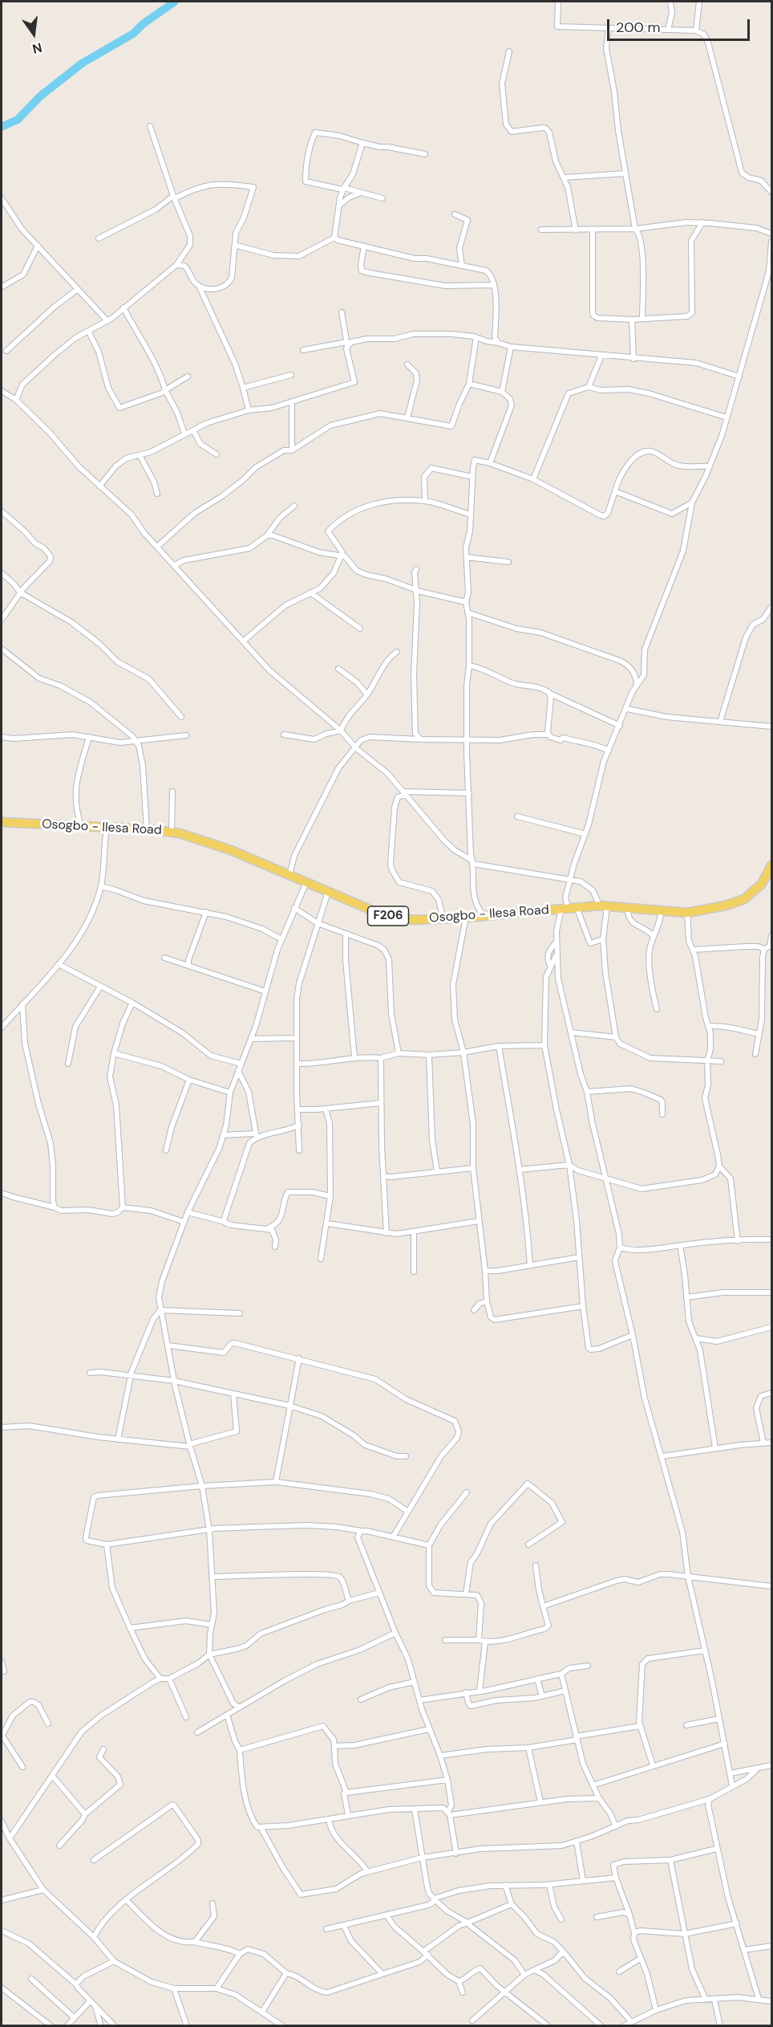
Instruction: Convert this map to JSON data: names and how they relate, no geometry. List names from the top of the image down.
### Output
{
  "streets": {
    "main road": ["Osogbo - Ilesa Road", "F206"]
  },
  "scale_bar": "200 m",
  "north": "bottom"
}
